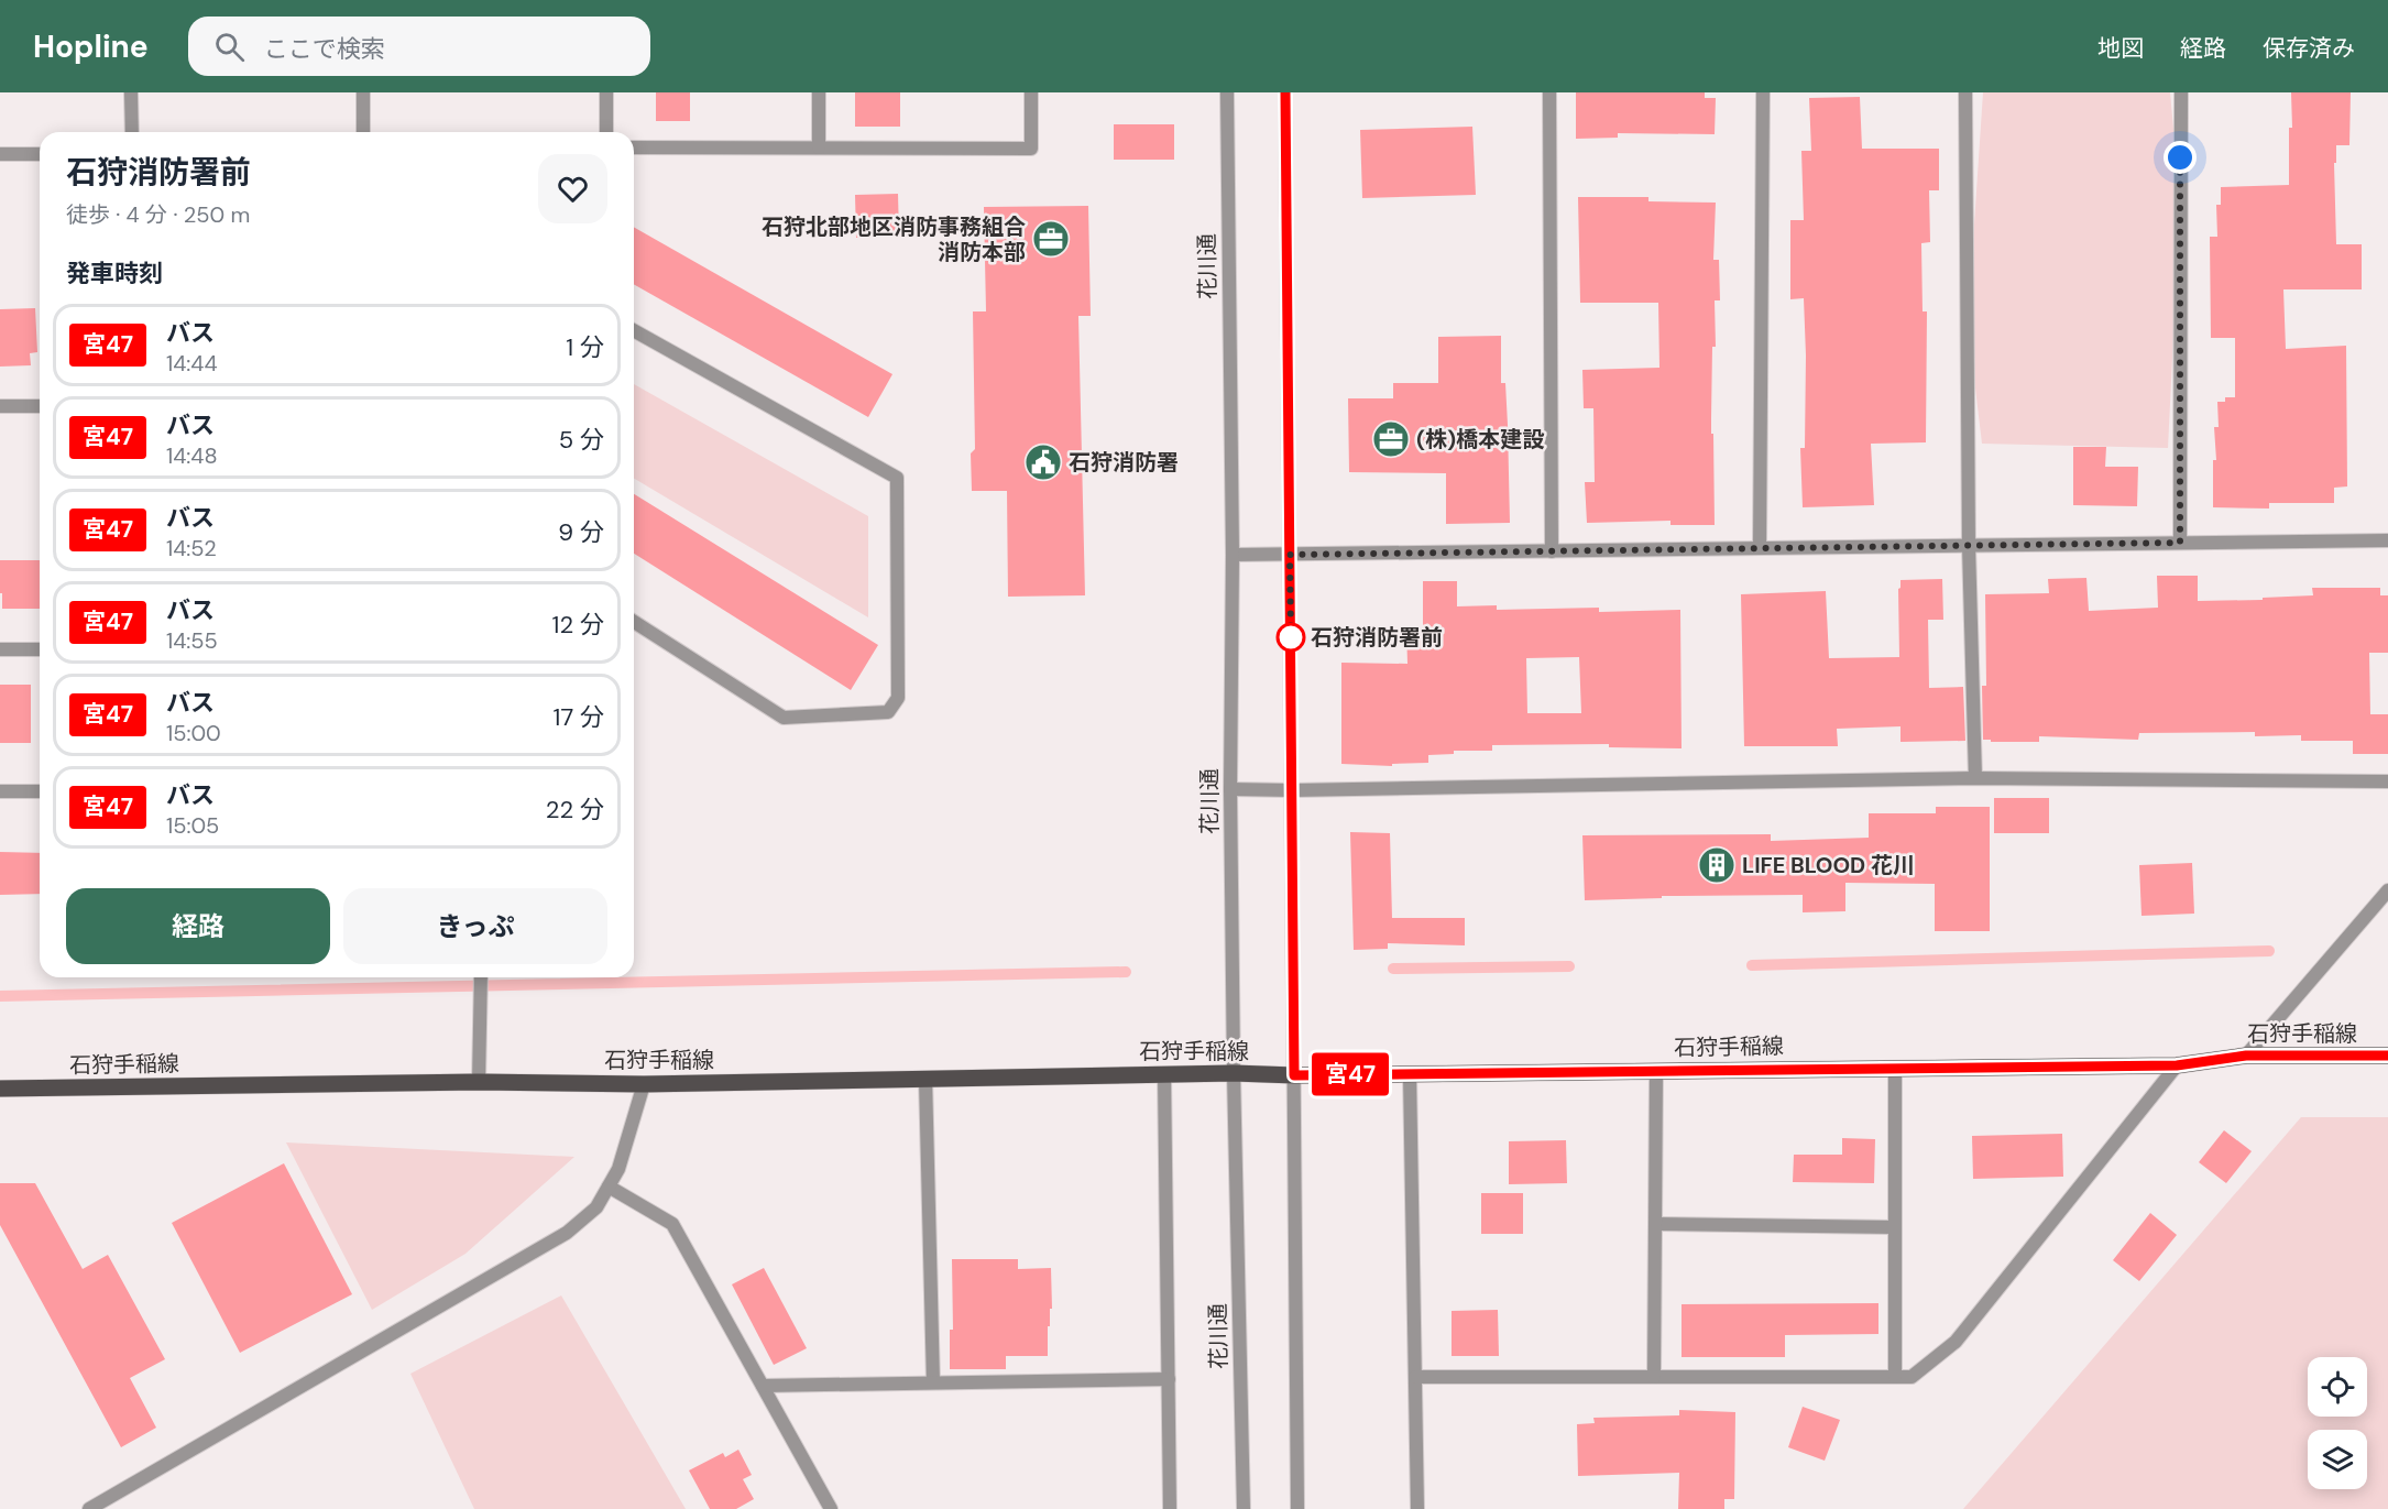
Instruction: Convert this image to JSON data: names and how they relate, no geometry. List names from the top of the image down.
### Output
{
  "streets": {
    "main road": ["石狩手稲線"],
    "street": ["花川通"]
  },
  "crossings": [
    ["花川通", "石狩手稲線"]
  ],
  "places": {
    "office": ["石狩北部地区消防事務組合 消防本部", "(株)橋本建設"],
    "public building": ["石狩消防署"],
    "other": ["石狩消防署前"],
    "building": ["LIFE BLOOD 花川"]
  },
  "lines": ["bus line 宮47"],
  "page": {
    "header": "Hopline",
    "search": "ここで検索",
    "nav": ["地図", "経路", "保存済み"],
    "on_map": "宮47",
    "heading": [
      ["石狩消防署前", "徒歩 · 4 分 · 250 m"],
      "発車時刻"
    ],
    "list": [
      {
        "mark": "宮47",
        "name": "バス",
        "note": "14:44",
        "value": "1 分"
      },
      {
        "mark": "宮47",
        "name": "バス",
        "note": "14:48",
        "value": "5 分"
      },
      {
        "mark": "宮47",
        "name": "バス",
        "note": "14:52",
        "value": "9 分"
      },
      {
        "mark": "宮47",
        "name": "バス",
        "note": "14:55",
        "value": "12 分"
      },
      {
        "mark": "宮47",
        "name": "バス",
        "note": "15:00",
        "value": "17 分"
      },
      {
        "mark": "宮47",
        "name": "バス",
        "note": "15:05",
        "value": "22 分"
      }
    ],
    "buttons": ["経路", "きっぷ"]
  }
}
